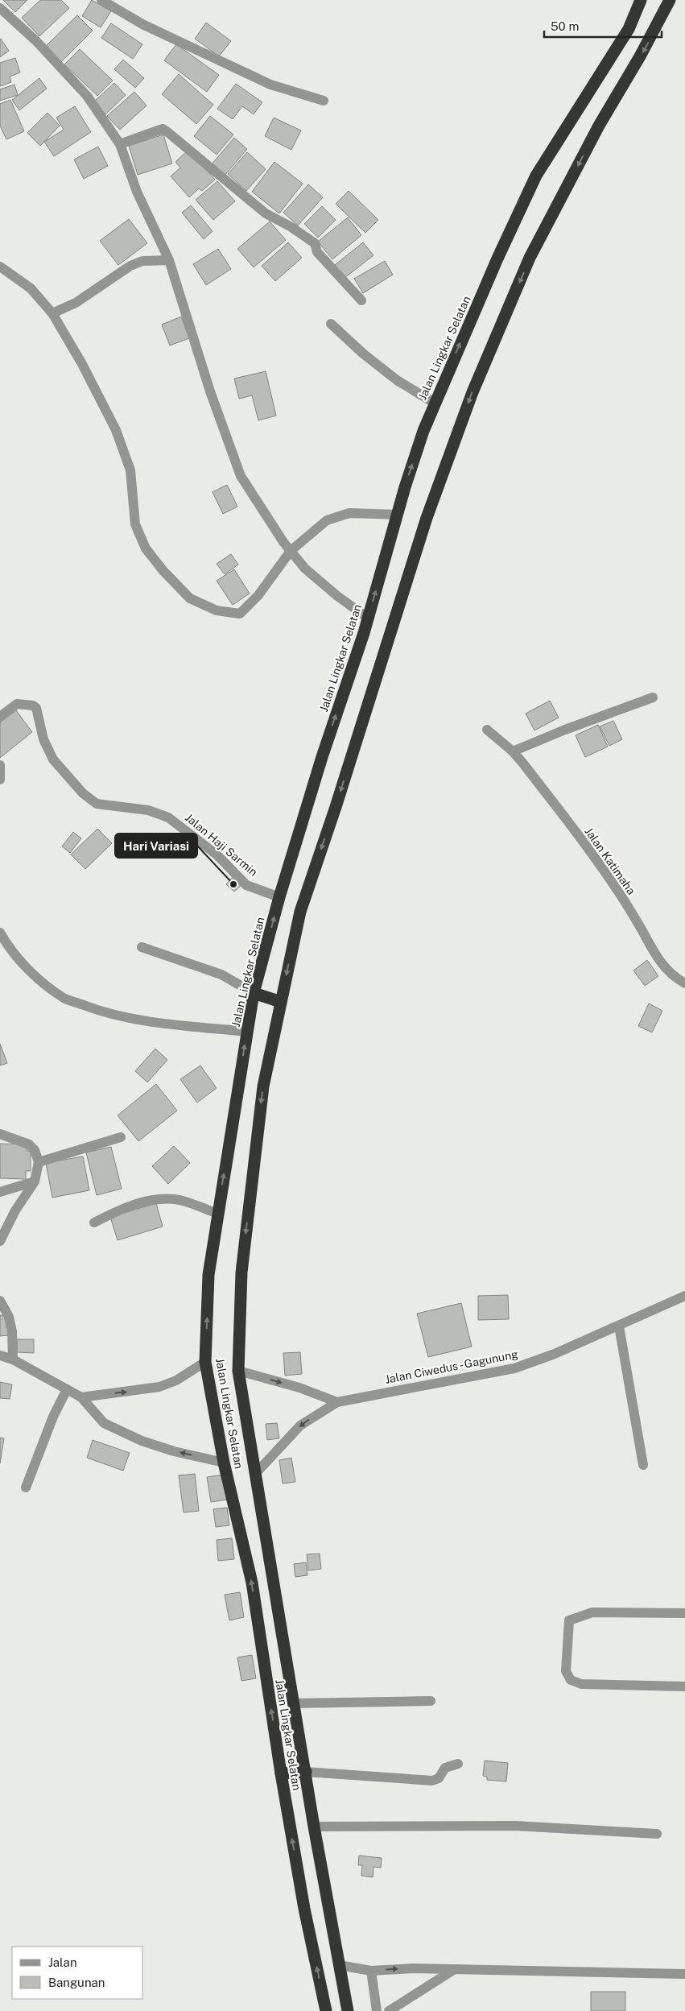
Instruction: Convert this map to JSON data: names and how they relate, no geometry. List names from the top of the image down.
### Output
{
  "streets": {
    "highway": ["Jalan Lingkar Selatan"],
    "street": ["Jalan Haji Sarmin", "Jalan Katimaha", "Jalan Ciwedus - Gagunung"]
  },
  "crossings": [
    ["Jalan Lingkar Selatan", "Jalan Haji Sarmin"]
  ],
  "places": ["Hari Variasi"],
  "legend": ["Jalan", "Bangunan"],
  "scale_bar": "50 m"
}
